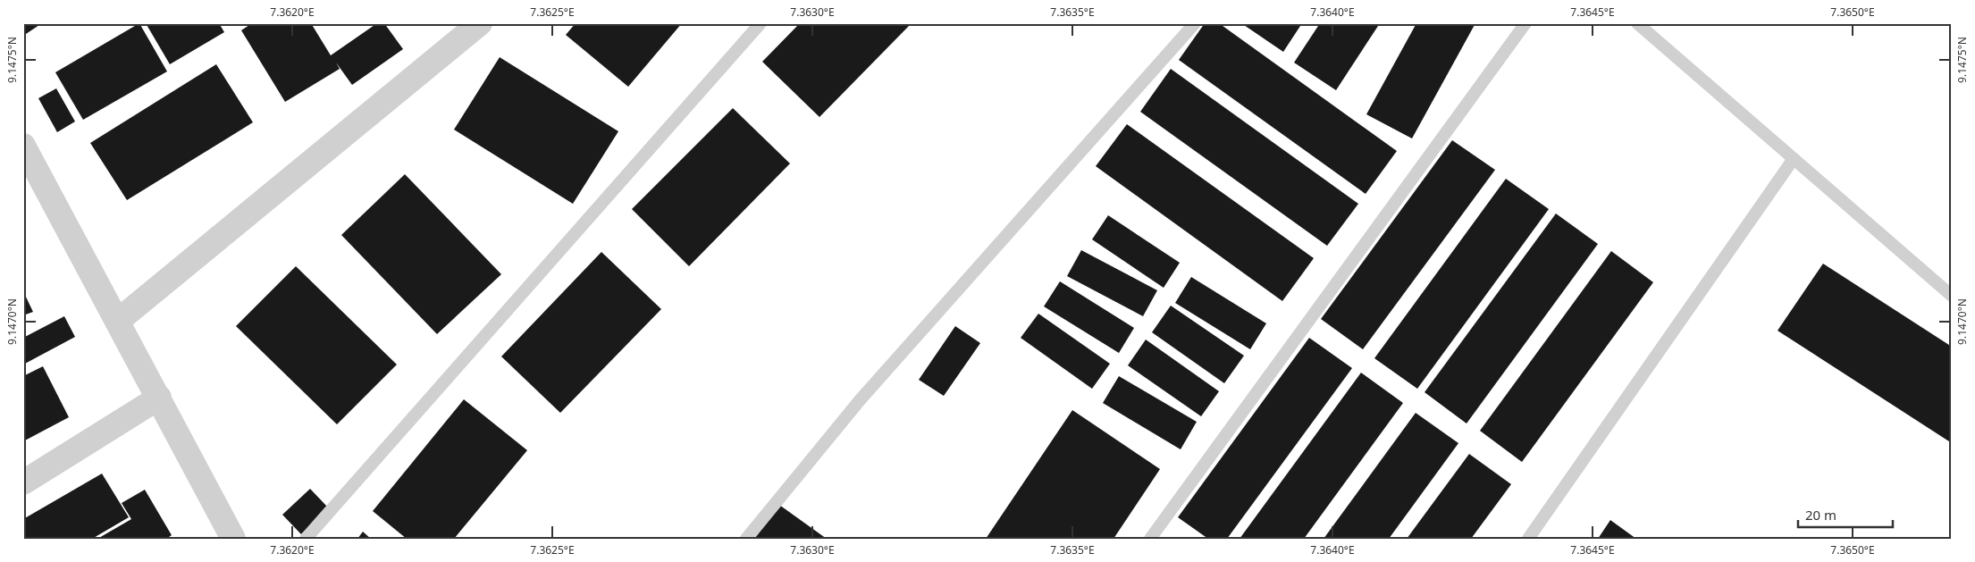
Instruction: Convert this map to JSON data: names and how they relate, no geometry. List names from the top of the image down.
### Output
{
  "scale_bar": "20 m",
  "coordinates": [
    "7.3620°E",
    "7.3625°E",
    "7.3630°E",
    "7.3635°E",
    "7.3640°E",
    "7.3645°E",
    "7.3650°E",
    "9.1475°N",
    "9.1470°N"
  ]
}
